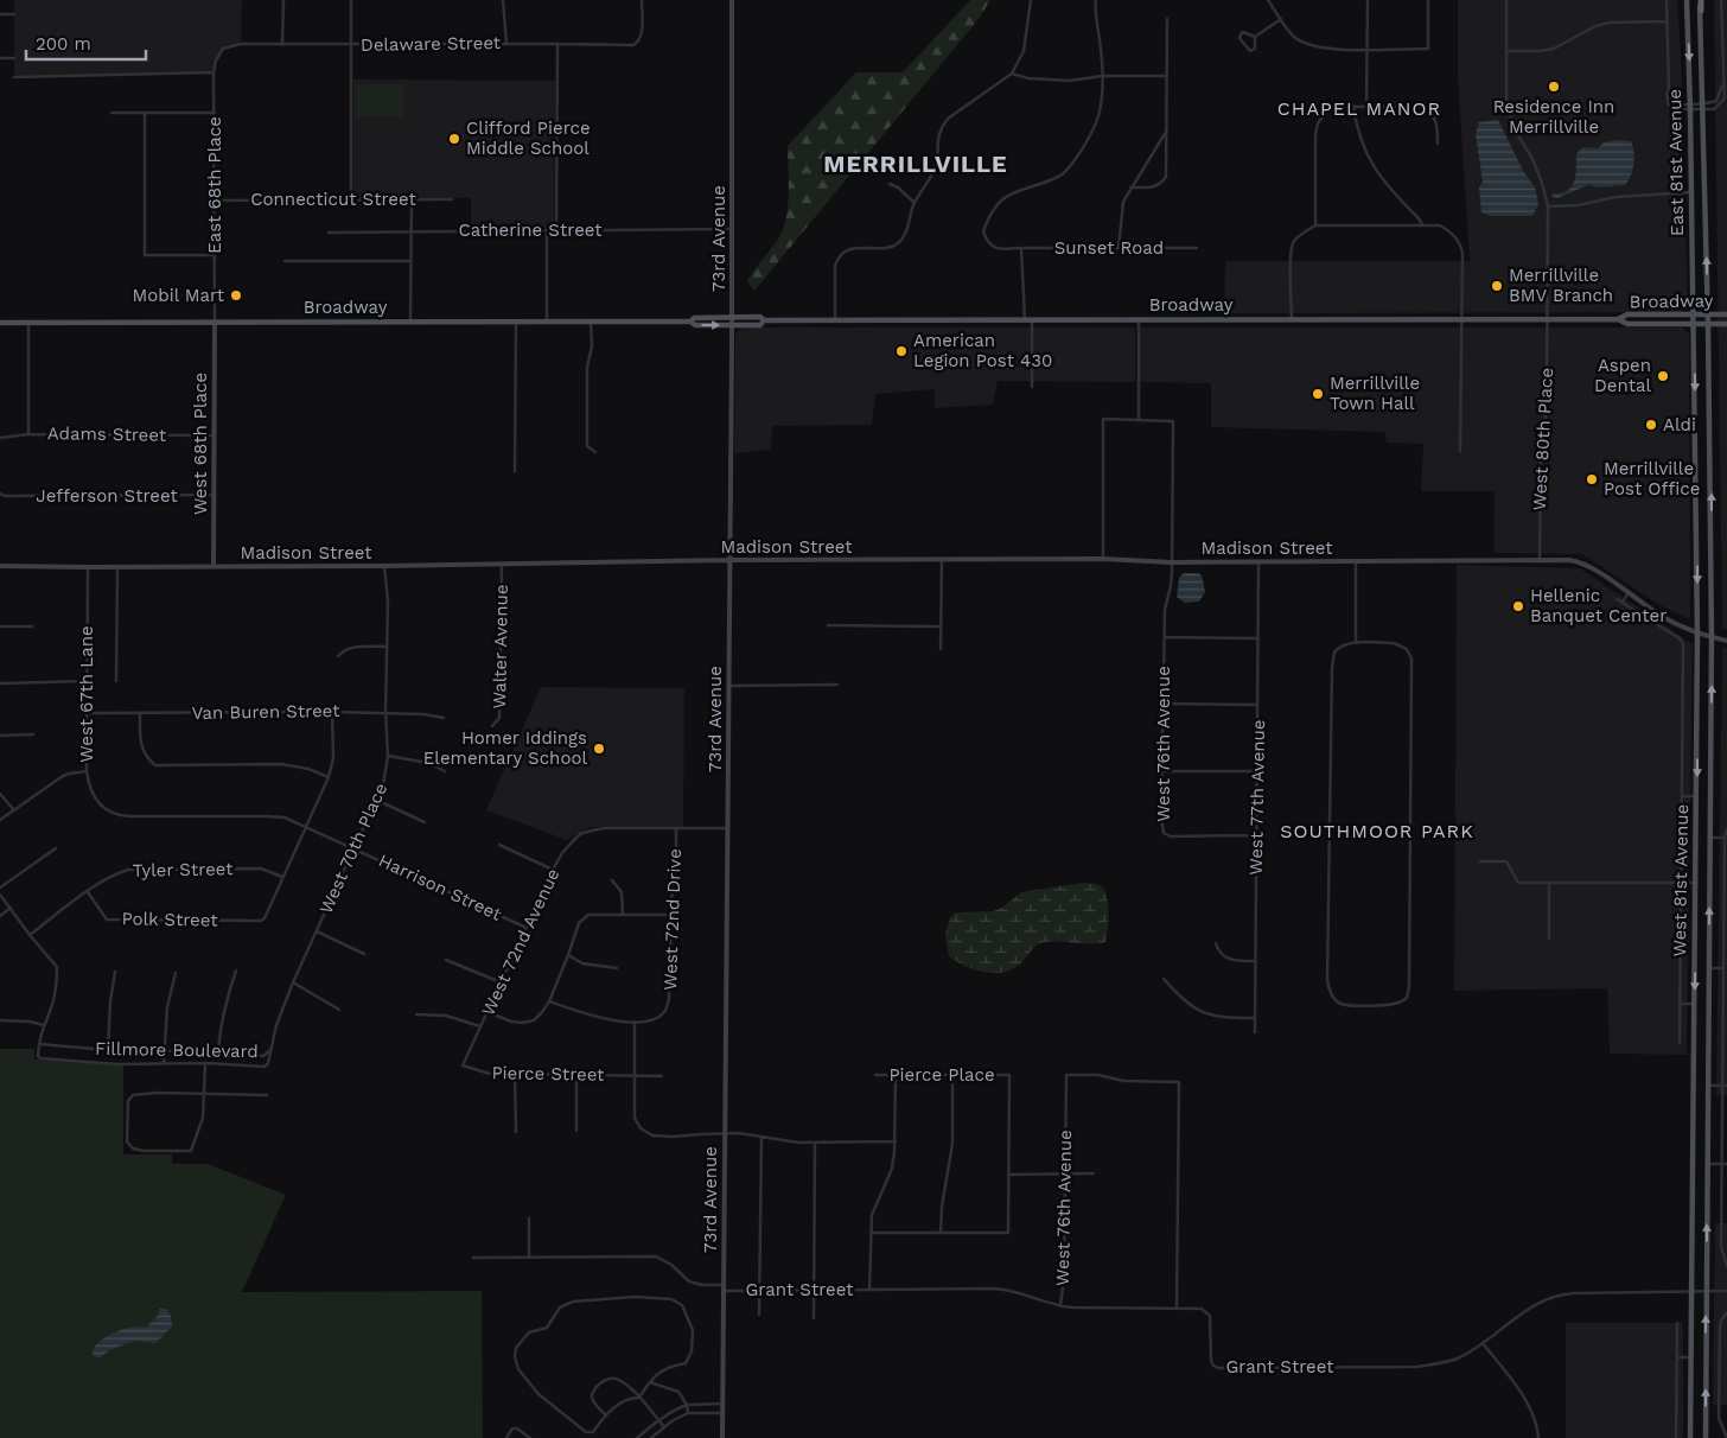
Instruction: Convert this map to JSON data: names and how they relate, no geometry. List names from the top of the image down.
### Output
{
  "streets": {
    "main road": ["East 81st Avenue", "Broadway", "West 81st Avenue"],
    "street": [
      "Delaware Street",
      "East 68th Place",
      "Connecticut Street",
      "Catherine Street",
      "73rd Avenue",
      "Sunset Road",
      "Adams Street",
      "West 80th Place",
      "West 68th Place",
      "Jefferson Street",
      "Madison Street",
      "Walter Avenue",
      "West 67th Lane",
      "Van Buren Street",
      "West 76th Avenue",
      "West 77th Avenue",
      "West 70th Place",
      "Tyler Street",
      "Harrison Street",
      "Polk Street",
      "West 72nd Drive",
      "West 72nd Avenue",
      "Fillmore Boulevard",
      "Pierce Street",
      "Pierce Place",
      "Grant Street"
    ]
  },
  "crossings": [
    ["Delaware Street", "East 68th Place"],
    ["East 81st Avenue", "Broadway"],
    ["East 81st Avenue", "West 81st Avenue"],
    ["East 68th Place", "Connecticut Street"],
    ["East 68th Place", "Broadway"],
    ["East 68th Place", "West 68th Place"],
    ["Catherine Street", "73rd Avenue"],
    ["73rd Avenue", "Broadway"],
    ["73rd Avenue", "Madison Street"],
    ["73rd Avenue", "Grant Street"],
    ["Broadway", "West 80th Place"],
    ["Broadway", "West 68th Place"],
    ["Broadway", "West 81st Avenue"],
    ["Adams Street", "West 68th Place"],
    ["West 80th Place", "Madison Street"],
    ["West 68th Place", "Jefferson Street"],
    ["West 68th Place", "Madison Street"],
    ["Madison Street", "Walter Avenue"],
    ["Madison Street", "West 67th Lane"],
    ["Madison Street", "West 76th Avenue"],
    ["Madison Street", "West 77th Avenue"],
    ["Madison Street", "West 70th Place"],
    ["West 67th Lane", "Van Buren Street"],
    ["West 67th Lane", "Harrison Street"],
    ["Van Buren Street", "West 70th Place"],
    ["West 76th Avenue", "West 77th Avenue"],
    ["West 76th Avenue", "Grant Street"],
    ["West 70th Place", "Harrison Street"],
    ["West 70th Place", "Fillmore Boulevard"],
    ["Tyler Street", "Polk Street"],
    ["West 81st Avenue", "Grant Street"],
    ["Harrison Street", "West 72nd Avenue"],
    ["West 72nd Drive", "West 72nd Avenue"],
    ["West 72nd Avenue", "Pierce Street"]
  ],
  "districts": ["CHAPEL MANOR", "MERRILLVILLE", "SOUTHMOOR PARK"],
  "places": [
    "Residence Inn Merrillville",
    "Clifford Pierce Middle School",
    "Merrillville BMV Branch",
    "Mobil Mart",
    "American Legion Post 430",
    "Aspen Dental",
    "Merrillville Town Hall",
    "Aldi",
    "Merrillville Post Office",
    "Hellenic Banquet Center",
    "Homer Iddings Elementary School"
  ],
  "scale_bar": "200 m"
}
